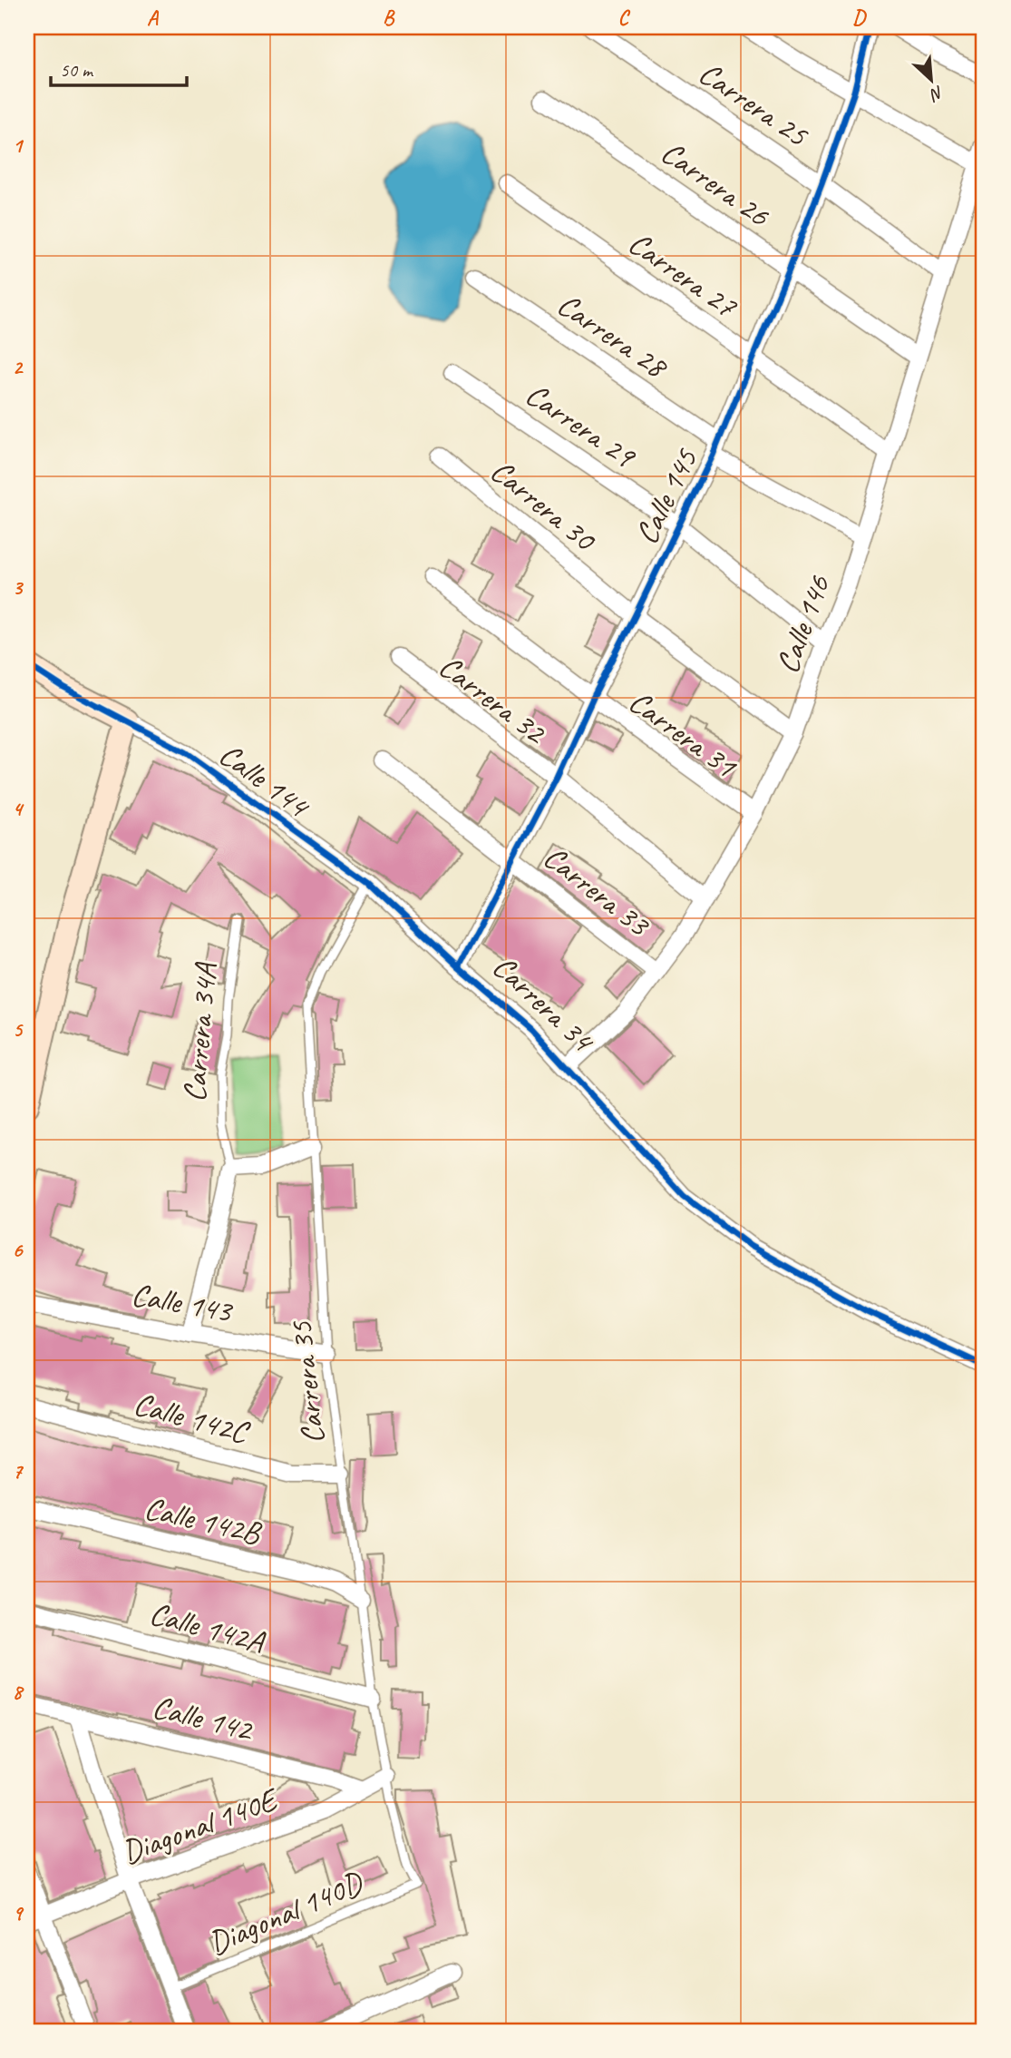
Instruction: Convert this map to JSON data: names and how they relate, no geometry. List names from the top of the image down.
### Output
{
  "streets": {
    "street": [
      "Carrera 25",
      "Carrera 26",
      "Carrera 27",
      "Carrera 28",
      "Carrera 29",
      "Calle 145",
      "Carrera 30",
      "Calle 146",
      "Carrera 32",
      "Carrera 31",
      "Calle 144",
      "Carrera 33",
      "Carrera 34",
      "Carrera 34A",
      "Calle 143",
      "Calle 142C",
      "Calle 142B",
      "Calle 142A",
      "Calle 142",
      "Diagonal 140E"
    ],
    "lane": ["Carrera 35", "Diagonal 140D"]
  },
  "crossings": [
    ["Carrera 25", "Calle 145"],
    ["Carrera 25", "Calle 146"],
    ["Carrera 26", "Calle 145"],
    ["Carrera 26", "Calle 146"],
    ["Carrera 27", "Calle 145"],
    ["Carrera 27", "Calle 146"],
    ["Carrera 28", "Calle 145"],
    ["Carrera 28", "Calle 146"],
    ["Carrera 29", "Calle 145"],
    ["Carrera 29", "Calle 146"],
    ["Calle 145", "Carrera 30"],
    ["Calle 145", "Carrera 32"],
    ["Calle 145", "Carrera 31"],
    ["Calle 145", "Carrera 33"],
    ["Calle 145", "Carrera 34"],
    ["Carrera 30", "Calle 146"],
    ["Calle 146", "Carrera 32"],
    ["Calle 146", "Carrera 31"],
    ["Calle 146", "Carrera 33"],
    ["Calle 146", "Carrera 34"],
    ["Calle 144", "Carrera 34"],
    ["Calle 144", "Carrera 35"],
    ["Carrera 34", "Carrera 35"],
    ["Carrera 34A", "Calle 143"],
    ["Calle 143", "Carrera 35"],
    ["Carrera 35", "Calle 142C"],
    ["Carrera 35", "Calle 142B"],
    ["Carrera 35", "Calle 142A"],
    ["Carrera 35", "Diagonal 140E"],
    ["Carrera 35", "Diagonal 140D"],
    ["Calle 142", "Diagonal 140E"]
  ],
  "scale_bar": "50 m",
  "north": "bottom right",
  "grid": {
    "columns": [
      "A",
      "B",
      "C",
      "D"
    ],
    "rows": [
      "1",
      "2",
      "3",
      "4",
      "5",
      "6",
      "7",
      "8",
      "9"
    ]
  }
}
